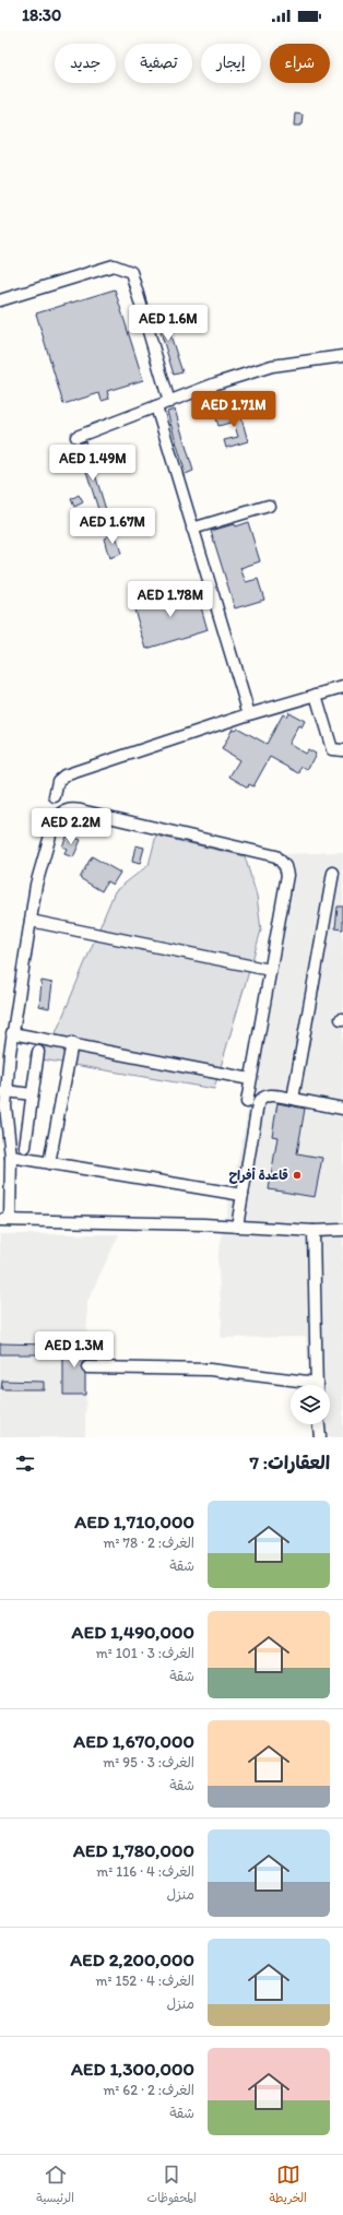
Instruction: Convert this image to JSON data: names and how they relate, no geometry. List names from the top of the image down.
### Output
{
  "places": ["قاعدة أفراح"],
  "page": {
    "status": "18:30",
    "chip": [
      "شراء",
      "إيجار",
      "تصفية",
      "جديد"
    ],
    "price": [
      "AED 1.6M",
      "AED 1.71M",
      "AED 1.49M",
      "AED 1.67M",
      "AED 1.78M",
      "AED 2.2M",
      "AED 1.3M"
    ],
    "heading": "العقارات: 7",
    "list": [
      {
        "name": "AED 1,710,000",
        "note": "الغرف: 2 · 78 m² · شقة"
      },
      {
        "name": "AED 1,490,000",
        "note": "الغرف: 3 · 101 m² · شقة"
      },
      {
        "name": "AED 1,670,000",
        "note": "الغرف: 3 · 95 m² · شقة"
      },
      {
        "name": "AED 1,780,000",
        "note": "الغرف: 4 · 116 m² · منزل"
      },
      {
        "name": "AED 2,200,000",
        "note": "الغرف: 4 · 152 m² · منزل"
      },
      {
        "name": "AED 1,300,000",
        "note": "الغرف: 2 · 62 m² · شقة"
      }
    ],
    "tabs": ["الخريطة", "المحفوظات", "الرئيسية"]
  }
}
